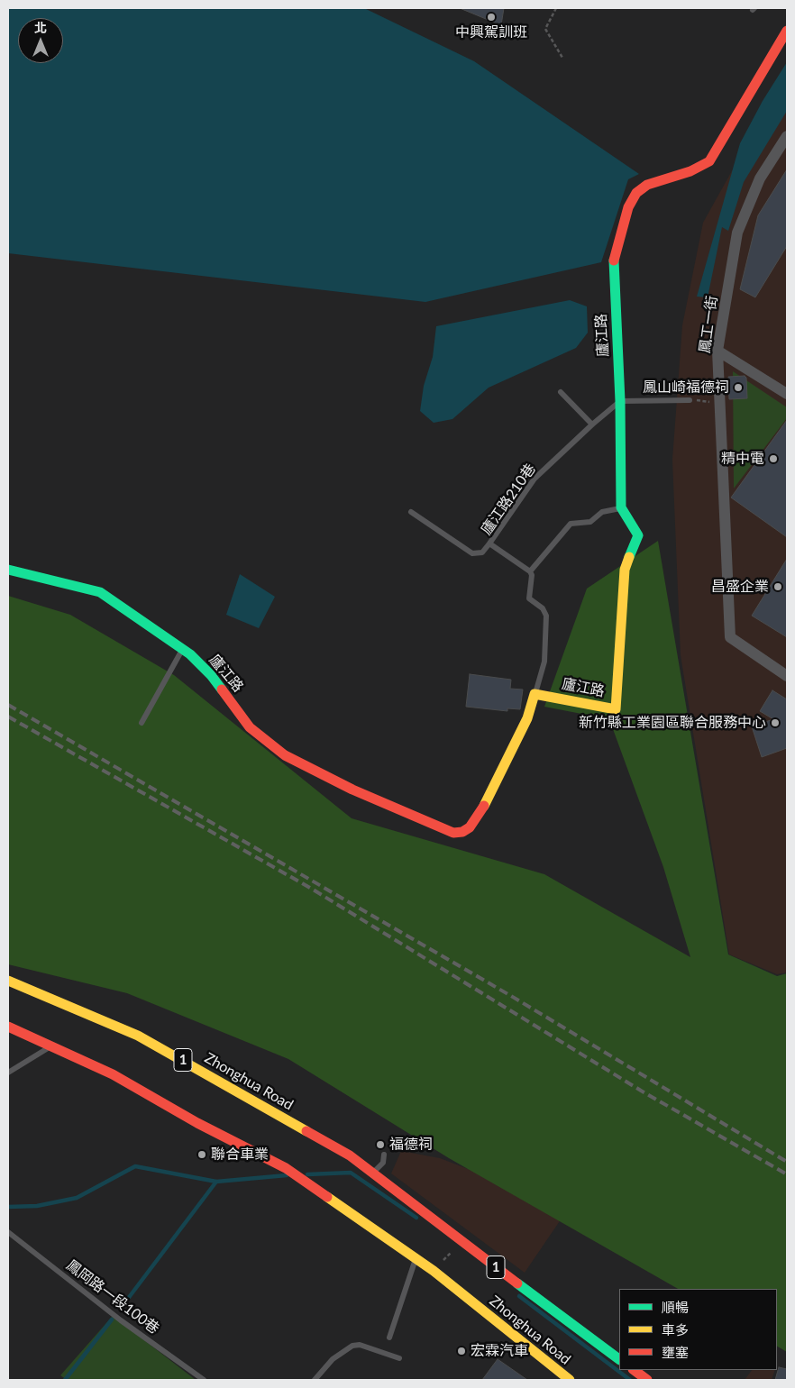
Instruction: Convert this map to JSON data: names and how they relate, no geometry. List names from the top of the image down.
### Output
{
  "streets": {
    "street": [
      "鳳工一街",
      "廬江路",
      "1",
      "Zhonghua Road"
    ],
    "lane": ["廬江路210巷", "鳳岡路一段100巷"]
  },
  "crossings": [
    ["廬江路", "廬江路210巷"]
  ],
  "places": [
    "中興駕訓班",
    "鳳山崎福德祠",
    "精中電",
    "昌盛企業",
    "新竹縣工業園區聯合服務中心",
    "福德祠",
    "聯合車業",
    "宏霖汽車"
  ],
  "legend": ["順暢", "車多", "壅塞"],
  "north": "top"
}
